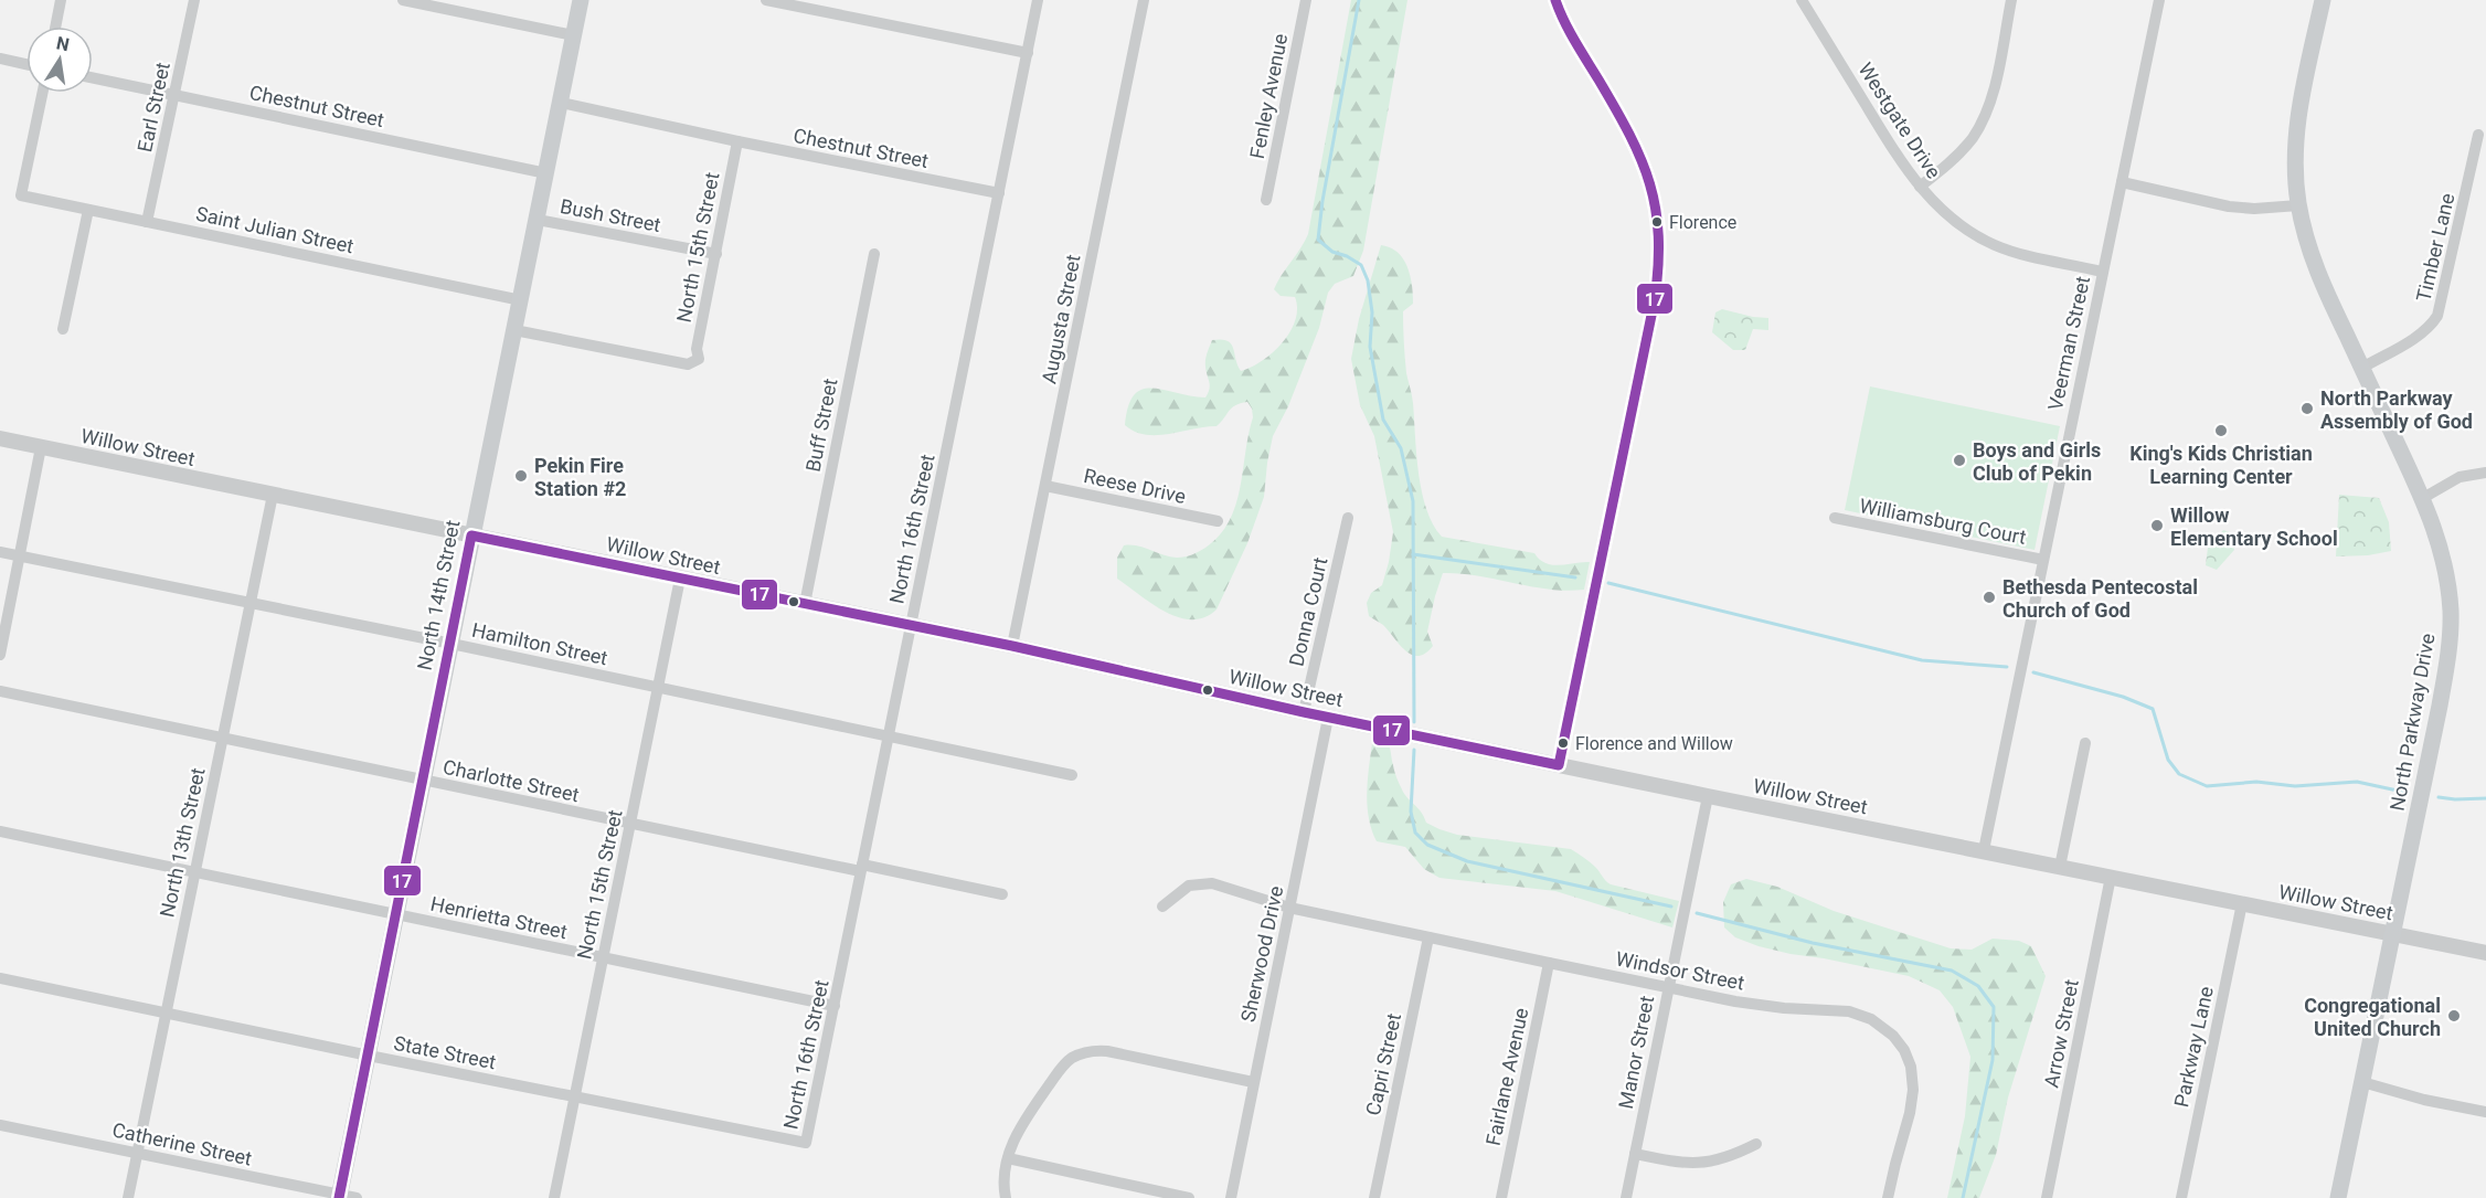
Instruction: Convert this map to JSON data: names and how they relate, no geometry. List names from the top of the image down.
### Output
{
  "streets": {
    "main road": ["North 14th Street", "North Parkway Drive"],
    "street": [
      "Fenley Avenue",
      "Chestnut Street",
      "Earl Street",
      "Westgate Drive",
      "Bush Street",
      "Saint Julian Street",
      "North 15th Street",
      "Timber Lane",
      "Augusta Street",
      "Veerman Street",
      "Buff Street",
      "Willow Street",
      "Reese Drive",
      "Williamsburg Court",
      "North 16th Street",
      "Donna Court",
      "Hamilton Street",
      "Charlotte Street",
      "North 13th Street",
      "Henrietta Street",
      "Sherwood Drive",
      "Windsor Street",
      "Arrow Street",
      "Parkway Lane",
      "State Street",
      "Manor Street",
      "Capri Street",
      "Fairlane Avenue",
      "Catherine Street"
    ]
  },
  "crossings": [
    ["Chestnut Street", "Earl Street"],
    ["Chestnut Street", "North 15th Street"],
    ["Chestnut Street", "North 16th Street"],
    ["Chestnut Street", "North 14th Street"],
    ["Earl Street", "Saint Julian Street"],
    ["Westgate Drive", "Veerman Street"],
    ["Bush Street", "North 15th Street"],
    ["Bush Street", "North 14th Street"],
    ["Saint Julian Street", "North 14th Street"],
    ["North 15th Street", "Willow Street"],
    ["North 15th Street", "North 14th Street"],
    ["North 15th Street", "Hamilton Street"],
    ["North 15th Street", "Charlotte Street"],
    ["North 15th Street", "Henrietta Street"],
    ["North 15th Street", "State Street"],
    ["Timber Lane", "North Parkway Drive"],
    ["Augusta Street", "Willow Street"],
    ["Augusta Street", "Reese Drive"],
    ["Veerman Street", "Willow Street"],
    ["Veerman Street", "Williamsburg Court"],
    ["Buff Street", "Willow Street"],
    ["Willow Street", "North 16th Street"],
    ["Willow Street", "North 14th Street"],
    ["Willow Street", "Donna Court"],
    ["Willow Street", "North Parkway Drive"],
    ["Willow Street", "North 13th Street"],
    ["Willow Street", "Sherwood Drive"],
    ["Willow Street", "Arrow Street"],
    ["Willow Street", "Parkway Lane"],
    ["Willow Street", "Manor Street"],
    ["North 16th Street", "Hamilton Street"],
    ["North 16th Street", "Charlotte Street"],
    ["North 16th Street", "Henrietta Street"],
    ["North 16th Street", "State Street"],
    ["North 14th Street", "Hamilton Street"],
    ["North 14th Street", "Charlotte Street"],
    ["North 14th Street", "Henrietta Street"],
    ["North 14th Street", "State Street"],
    ["North 14th Street", "Catherine Street"],
    ["Hamilton Street", "North 13th Street"],
    ["Charlotte Street", "North 13th Street"],
    ["North 13th Street", "Henrietta Street"],
    ["North 13th Street", "State Street"],
    ["North 13th Street", "Catherine Street"],
    ["Sherwood Drive", "Windsor Street"],
    ["Windsor Street", "Manor Street"],
    ["Windsor Street", "Capri Street"],
    ["Windsor Street", "Fairlane Avenue"]
  ],
  "places": [
    "Florence",
    "North Parkway Assembly of God",
    "King's Kids Christian Learning Center",
    "Boys and Girls Club of Pekin",
    "Pekin Fire Station #2",
    "Willow Elementary School",
    "Bethesda Pentecostal Church of God",
    "Florence and Willow",
    "Congregational United Church"
  ],
  "lines": ["transit line 17"],
  "north": "top"
}
